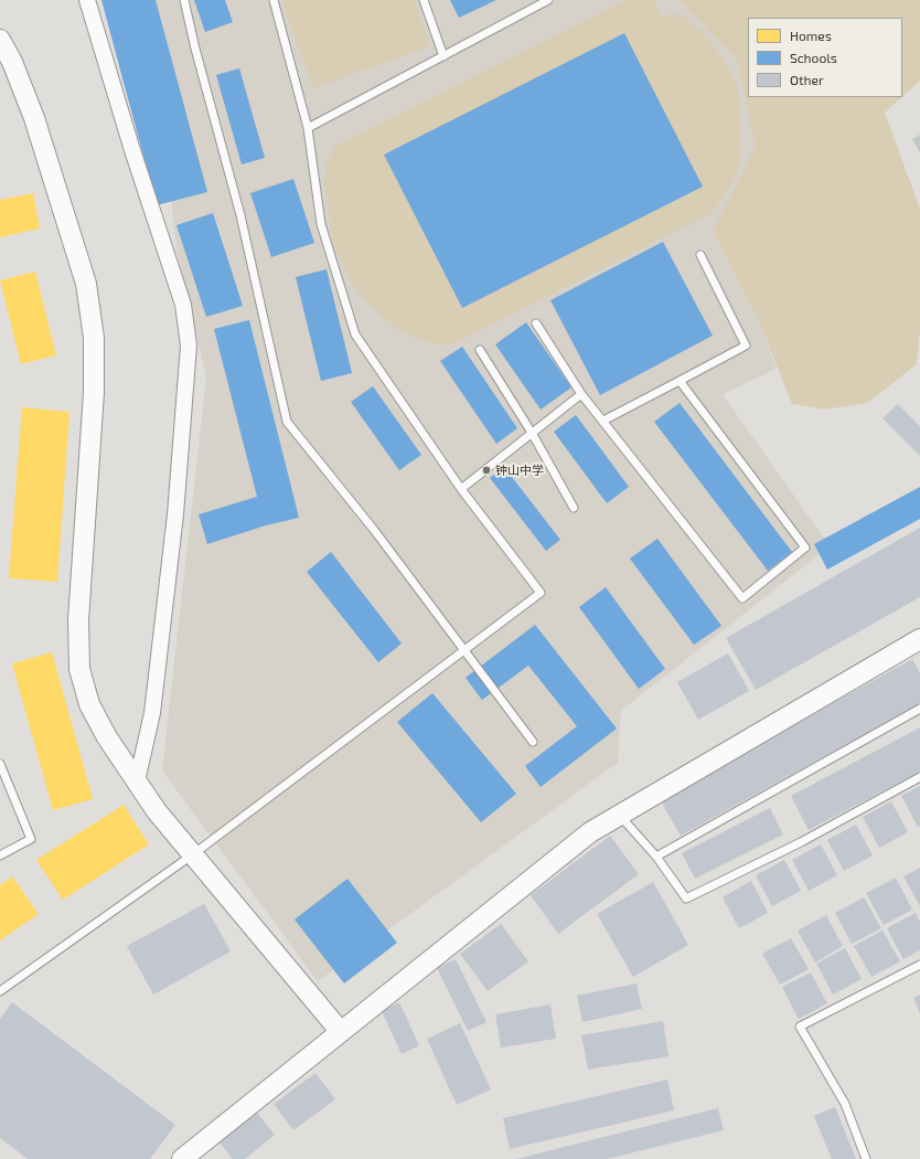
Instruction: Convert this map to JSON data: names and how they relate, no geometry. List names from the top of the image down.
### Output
{
  "places": ["钟山中学"],
  "legend": ["Homes", "Schools", "Other"]
}
